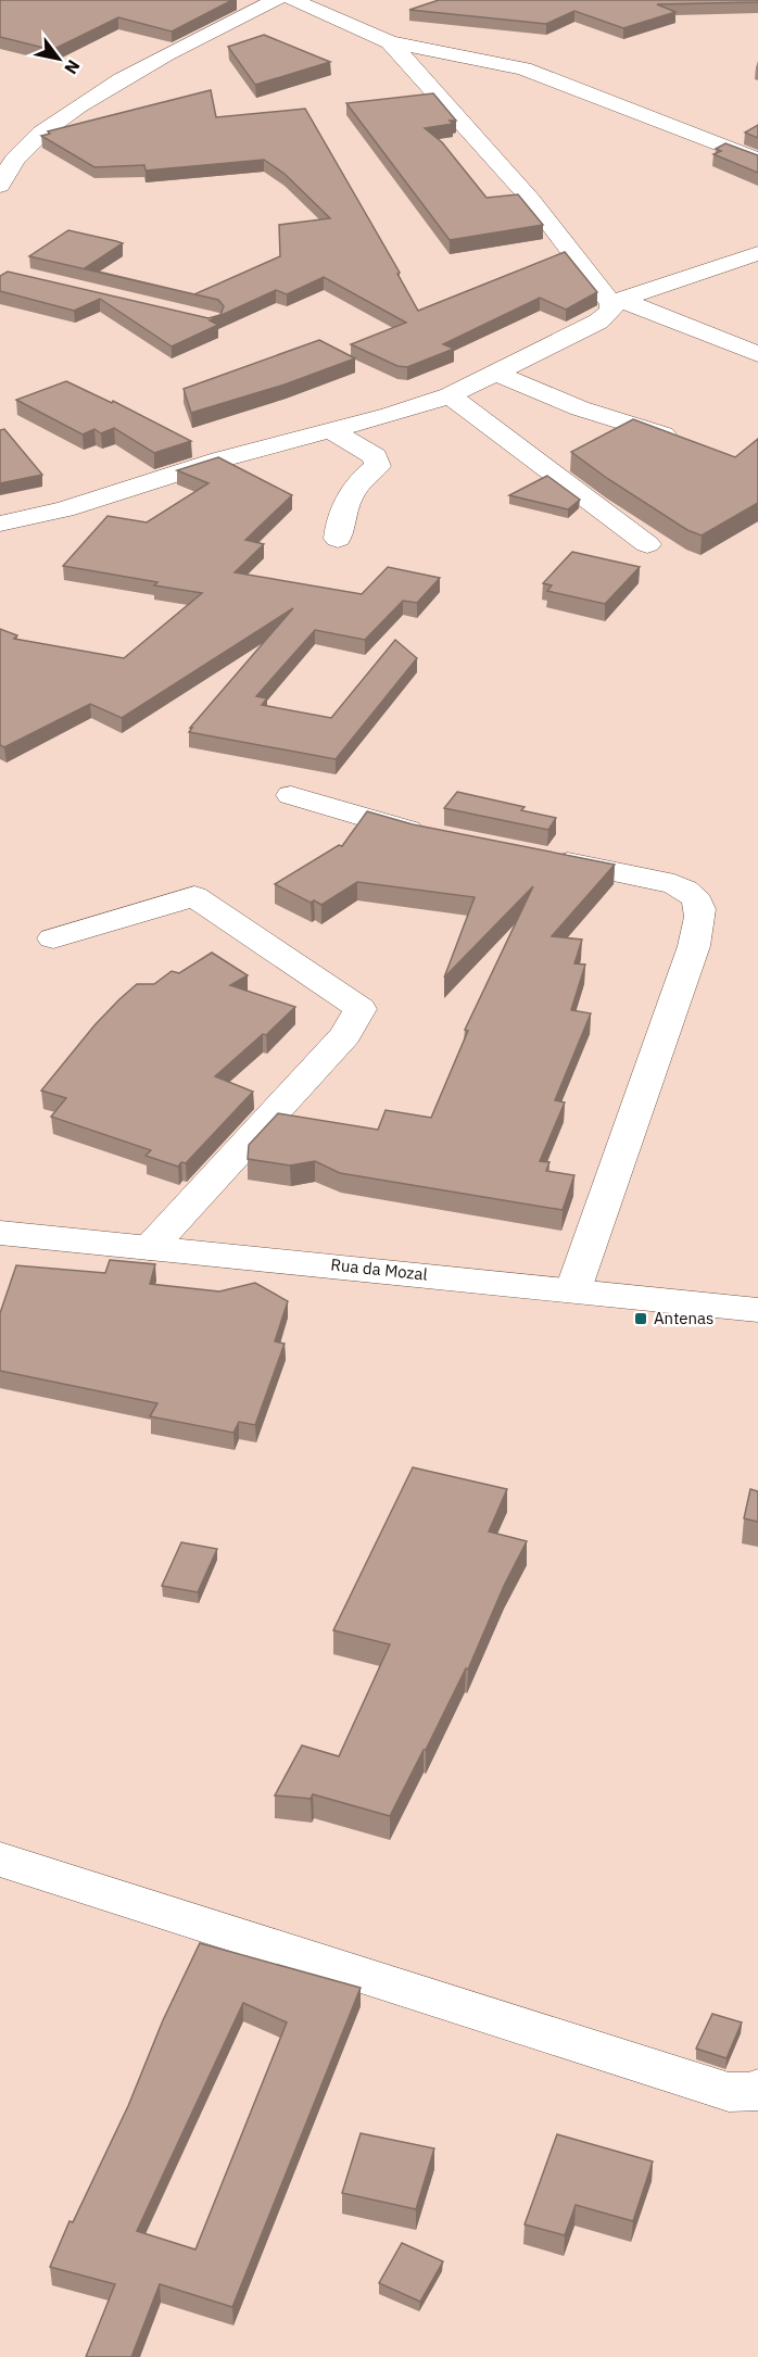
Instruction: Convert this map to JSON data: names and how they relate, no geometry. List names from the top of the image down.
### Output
{
  "streets": {
    "street": ["Rua da Mozal"]
  },
  "places": {
    "transit": ["Antenas"]
  },
  "north": "bottom right"
}
